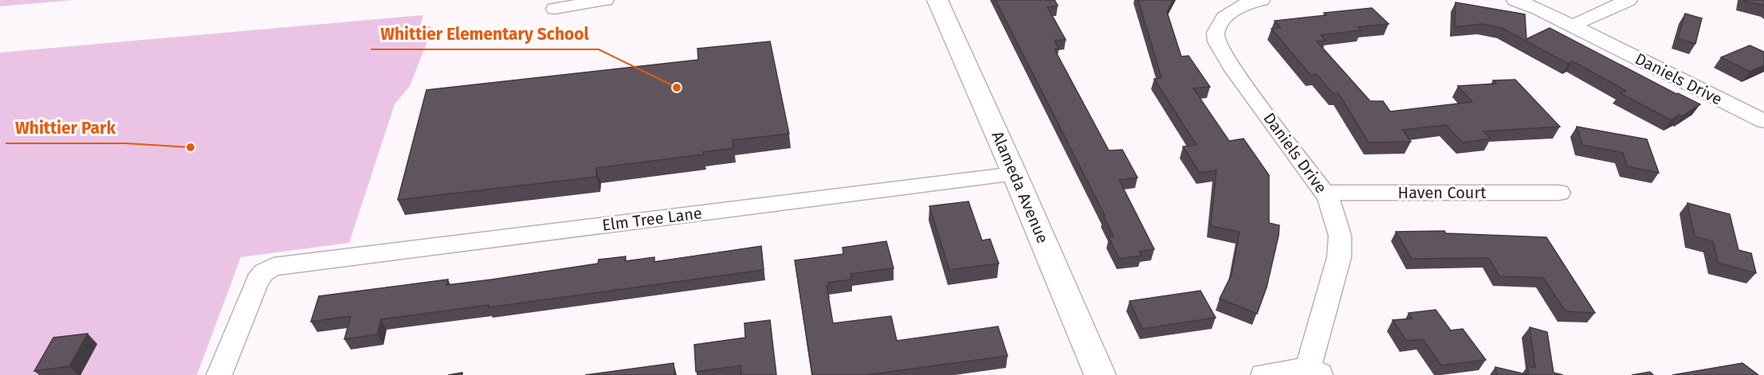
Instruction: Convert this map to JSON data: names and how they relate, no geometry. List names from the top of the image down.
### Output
{
  "streets": {
    "street": [
      "Daniels Drive",
      "Alameda Avenue",
      "Haven Court",
      "Elm Tree Lane"
    ]
  },
  "crossings": [
    ["Daniels Drive", "Haven Court"],
    ["Alameda Avenue", "Elm Tree Lane"]
  ],
  "places": ["Whittier Elementary School", "Whittier Park"]
}
